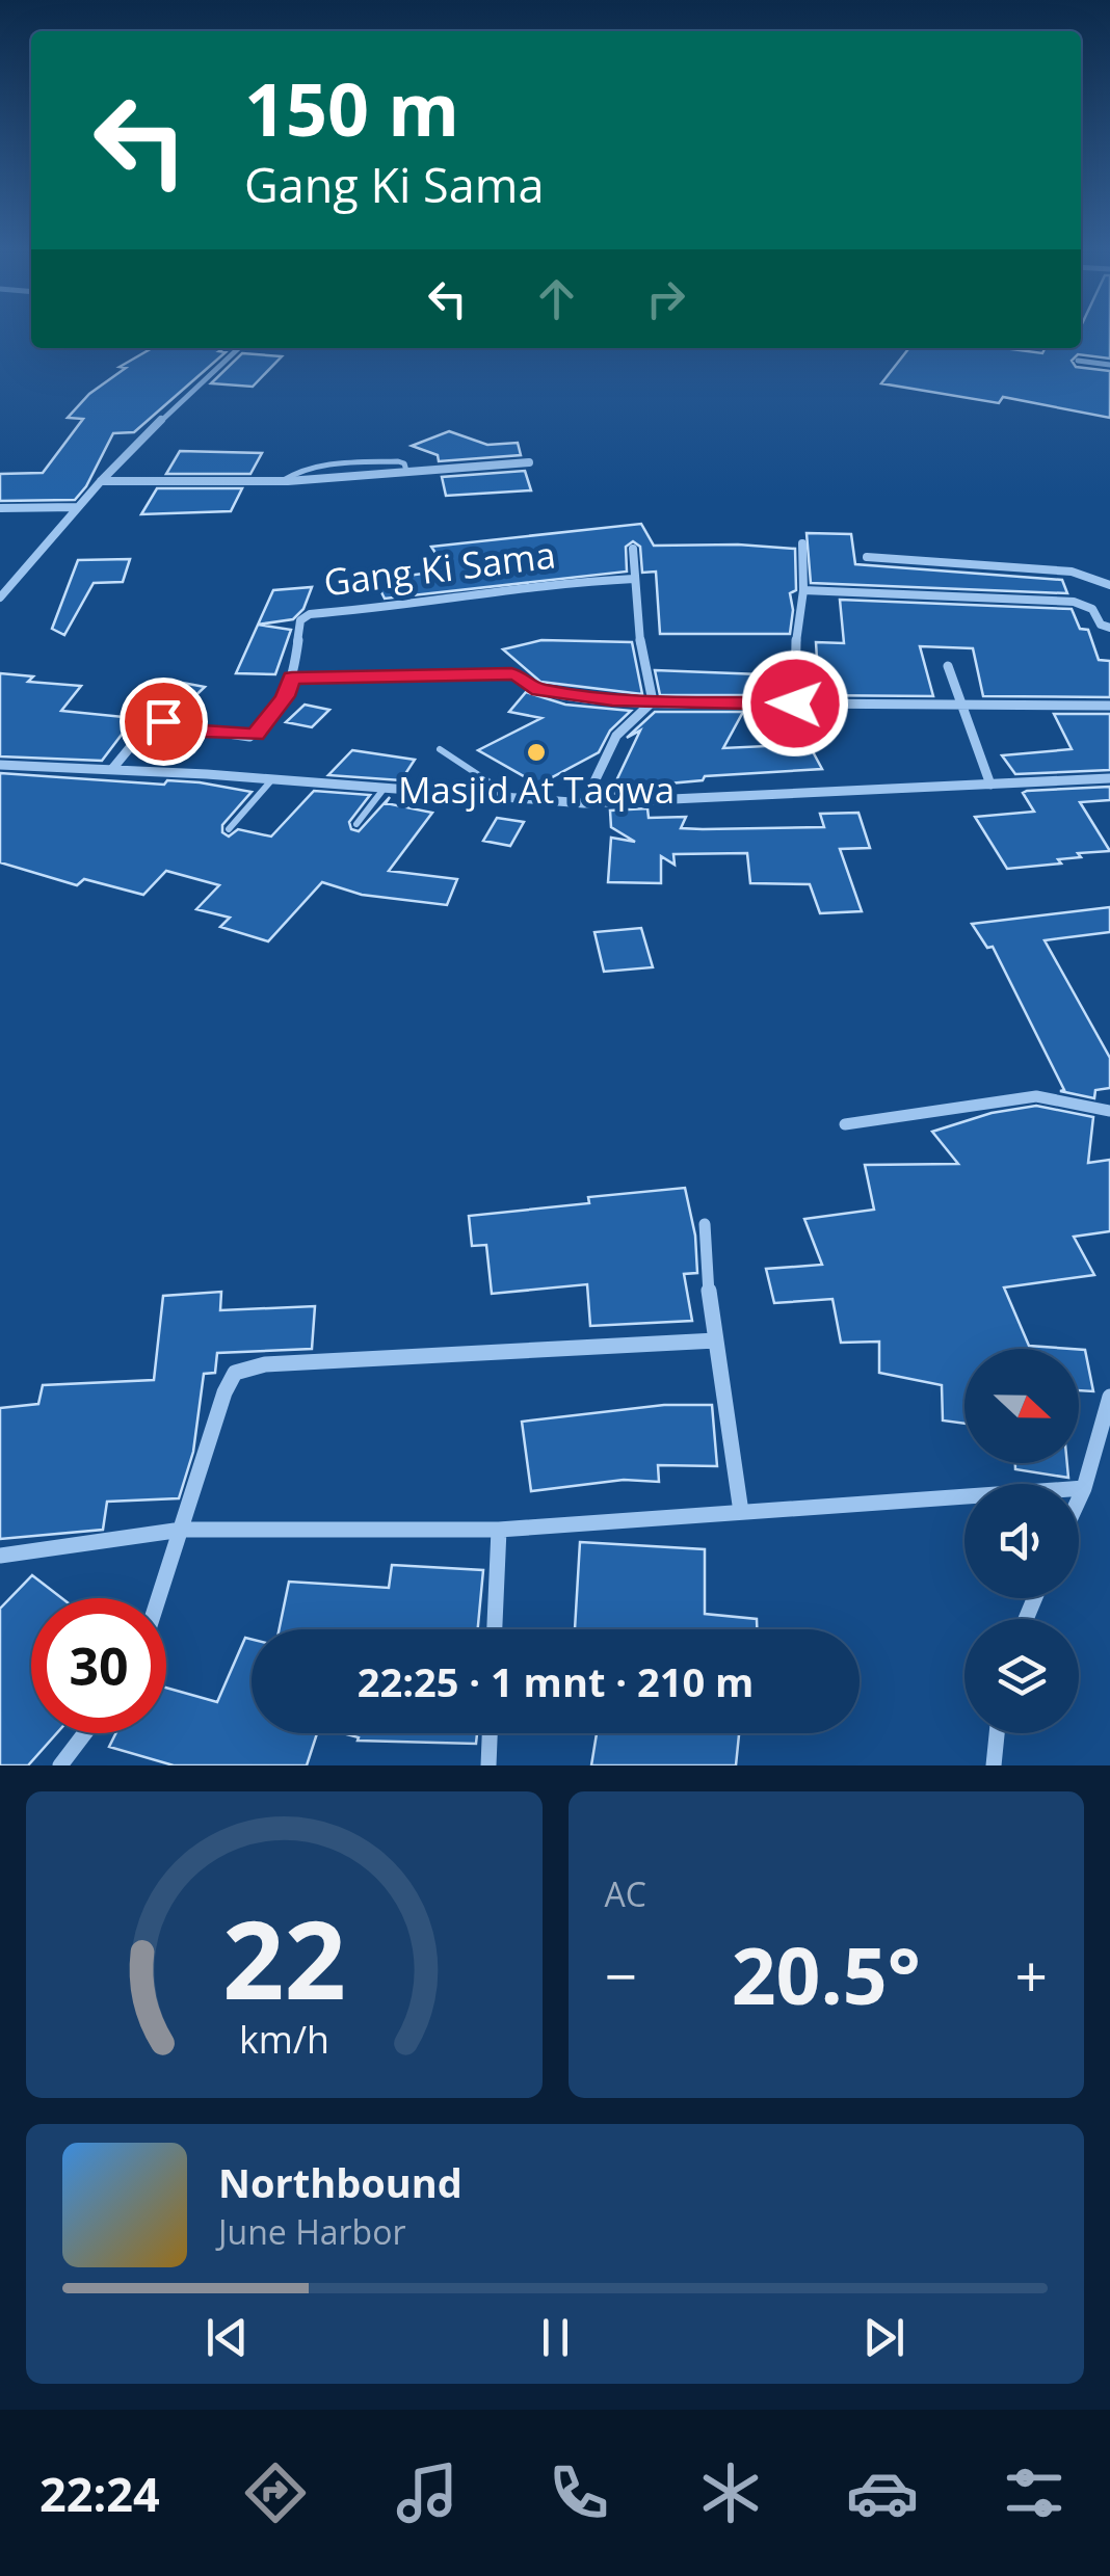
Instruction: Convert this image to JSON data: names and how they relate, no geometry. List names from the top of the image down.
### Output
{
  "streets": {
    "street": ["Gang Ki Sama"]
  },
  "places": ["Masjid At Taqwa"],
  "north": "right",
  "page": {
    "turn": ["150 m", "Gang Ki Sama"],
    "limit": "30",
    "trip": "22:25 · 1 mnt · 210 m",
    "tile": "AC",
    "heat": ["−", "20.5°", "+"],
    "song": ["Northbound", "June Harbor"],
    "tabs": "22:24",
    "gauge": ["22", "km/h"]
  }
}
